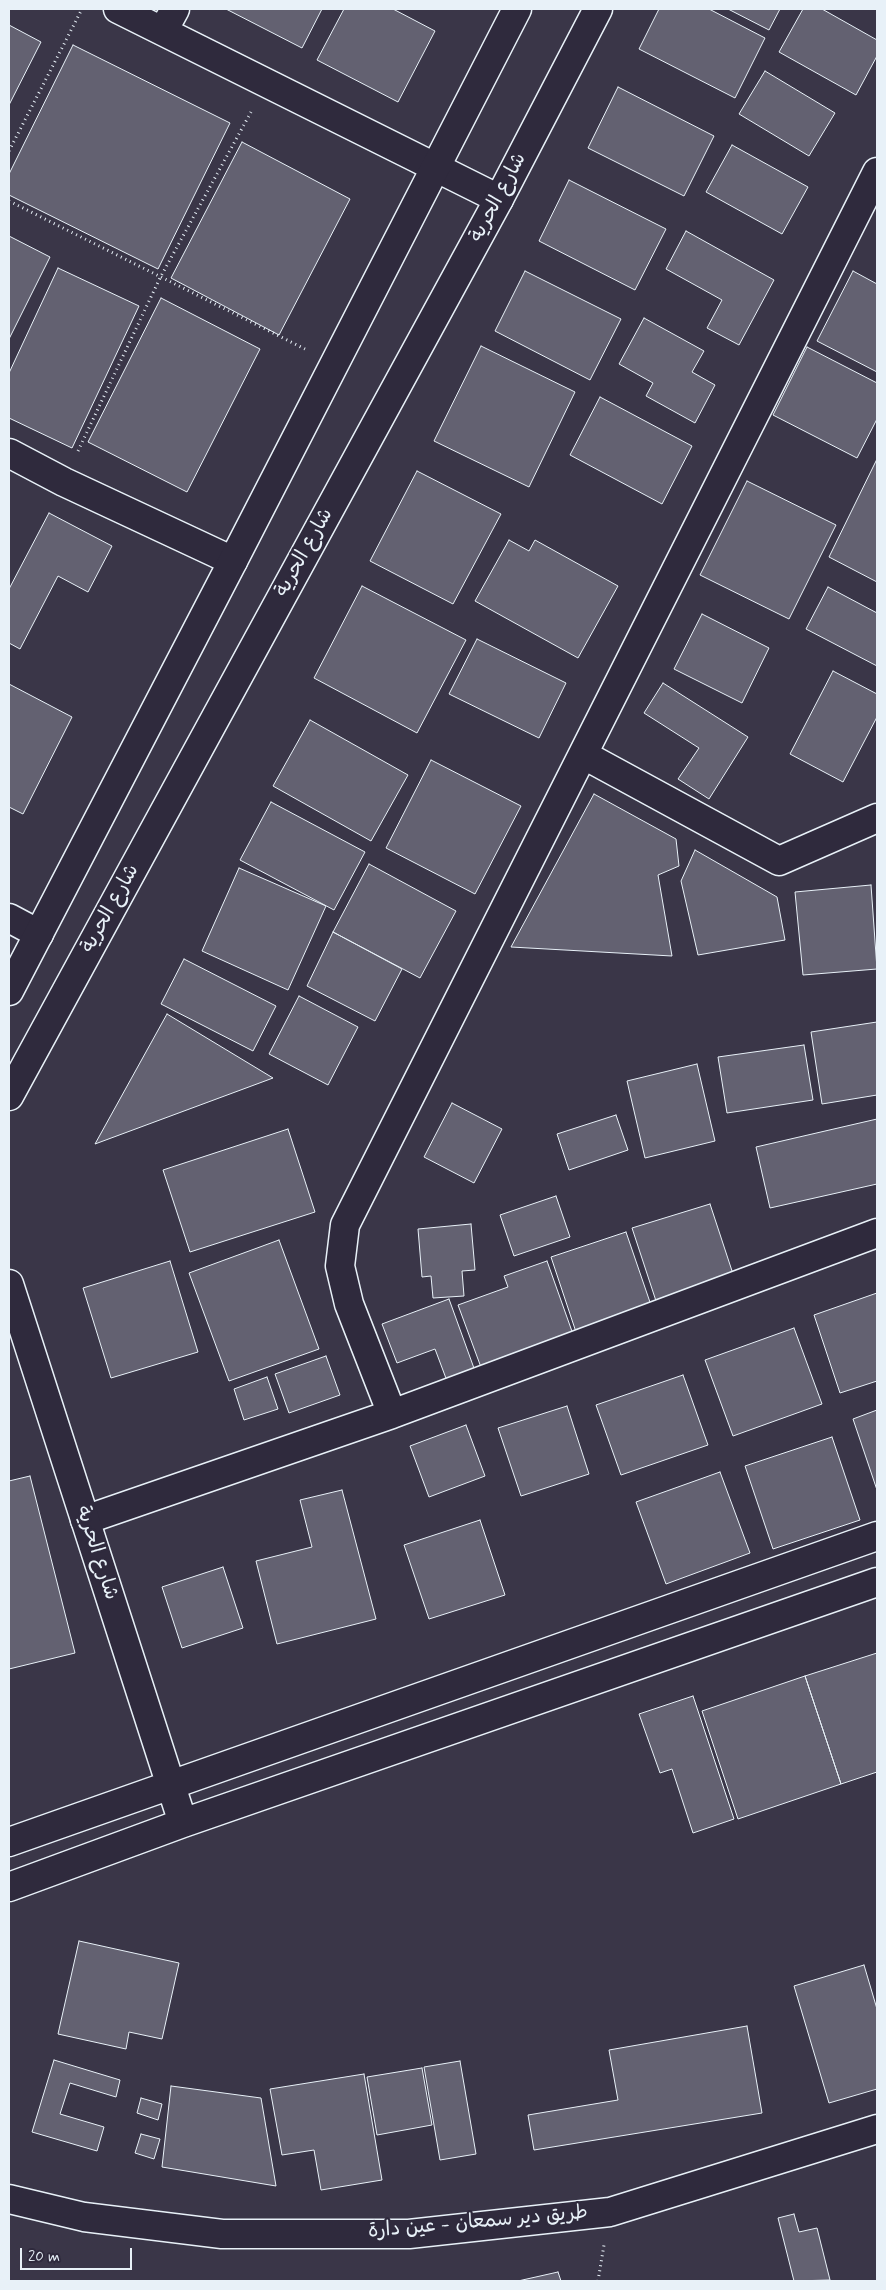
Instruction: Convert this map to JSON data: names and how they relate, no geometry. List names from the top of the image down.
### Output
{
  "streets": {
    "main road": ["شارع الحرية", "طريق دير سمعان - عين دارة"]
  },
  "scale_bar": "20 m"
}
